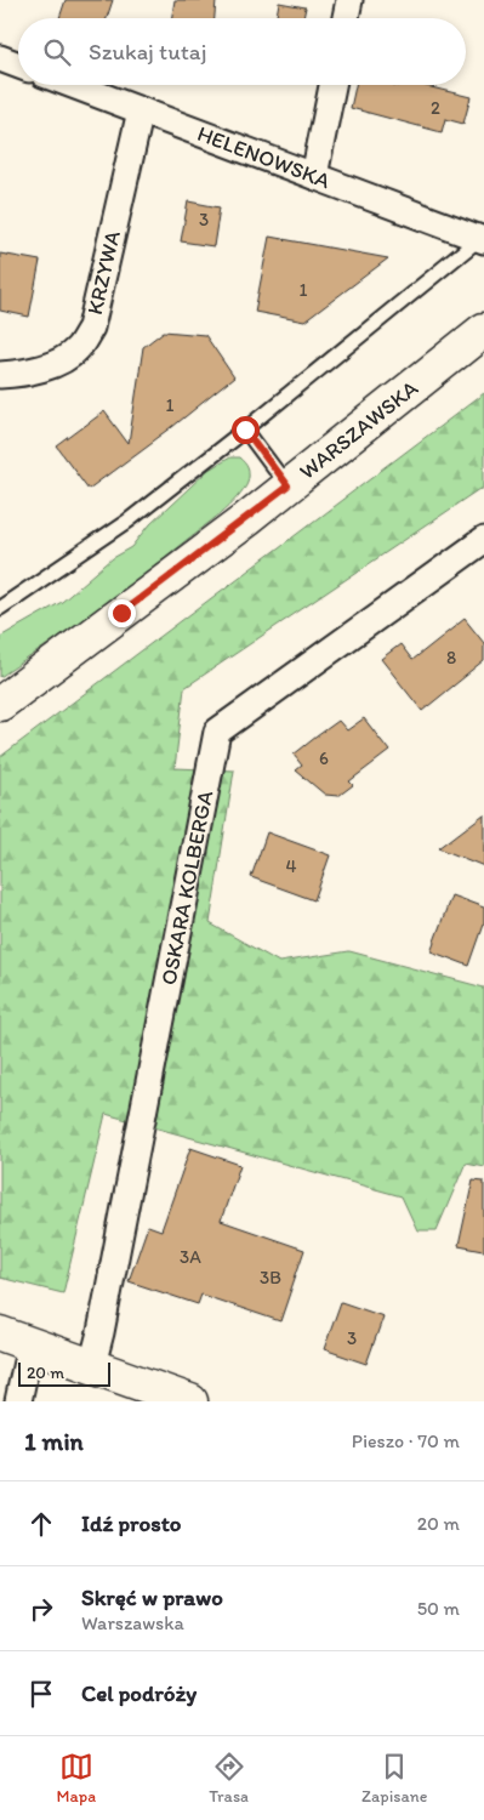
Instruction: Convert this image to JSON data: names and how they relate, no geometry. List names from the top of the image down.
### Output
{
  "streets": {
    "main road": ["WARSZAWSKA"],
    "street": ["HELENOWSKA", "KRZYWA", "OSKARA KOLBERGA"]
  },
  "crossings": [
    ["HELENOWSKA", "KRZYWA"]
  ],
  "house_numbers": [
    "2",
    "3",
    "1",
    "1",
    "8",
    "6",
    "4",
    "3A",
    "3B",
    "3"
  ],
  "scale_bar": "20 m",
  "page": {
    "search": "Szukaj tutaj",
    "scale": "20 m",
    "heading": ["1 min", "Pieszo · 70 m"],
    "list": [
      ["Idź prosto", "20 m"],
      ["Skręć w prawo", "Warszawska", "50 m"],
      "Cel podróży"
    ],
    "nav": ["Mapa", "Trasa", "Zapisane"]
  }
}
